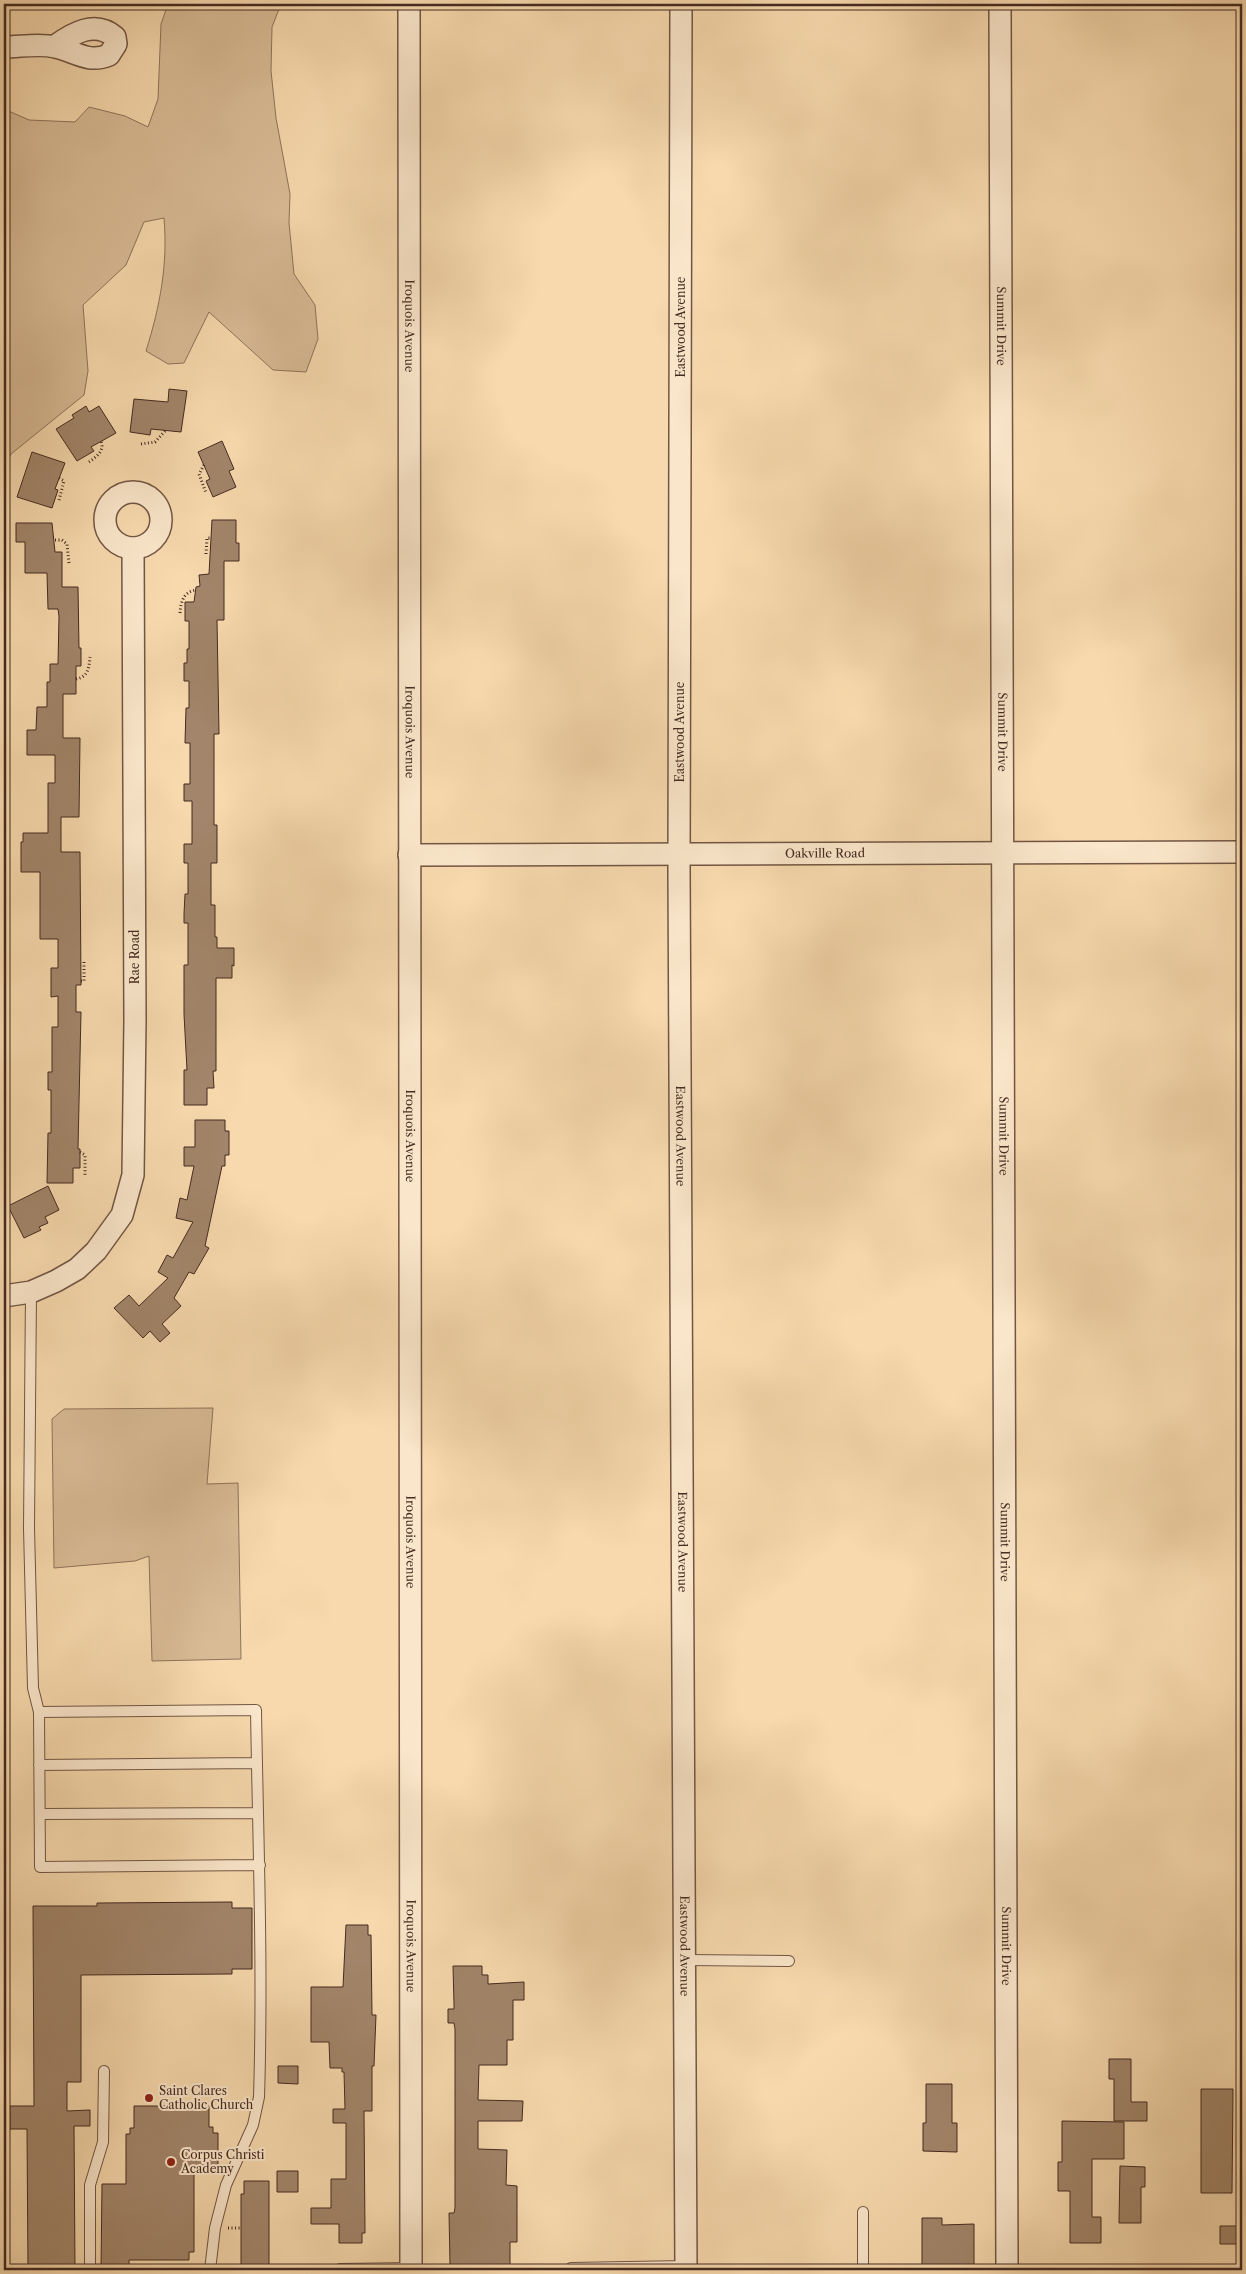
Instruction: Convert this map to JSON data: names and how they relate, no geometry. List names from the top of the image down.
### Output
{
  "streets": {
    "street": [
      "Iroquois Avenue",
      "Eastwood Avenue",
      "Summit Drive",
      "Oakville Road",
      "Rae Road"
    ]
  },
  "crossings": [
    ["Iroquois Avenue", "Oakville Road"],
    ["Eastwood Avenue", "Oakville Road"],
    ["Summit Drive", "Oakville Road"]
  ],
  "places": ["Saint Clares Catholic Church", "Corpus Christi Academy"]
}
